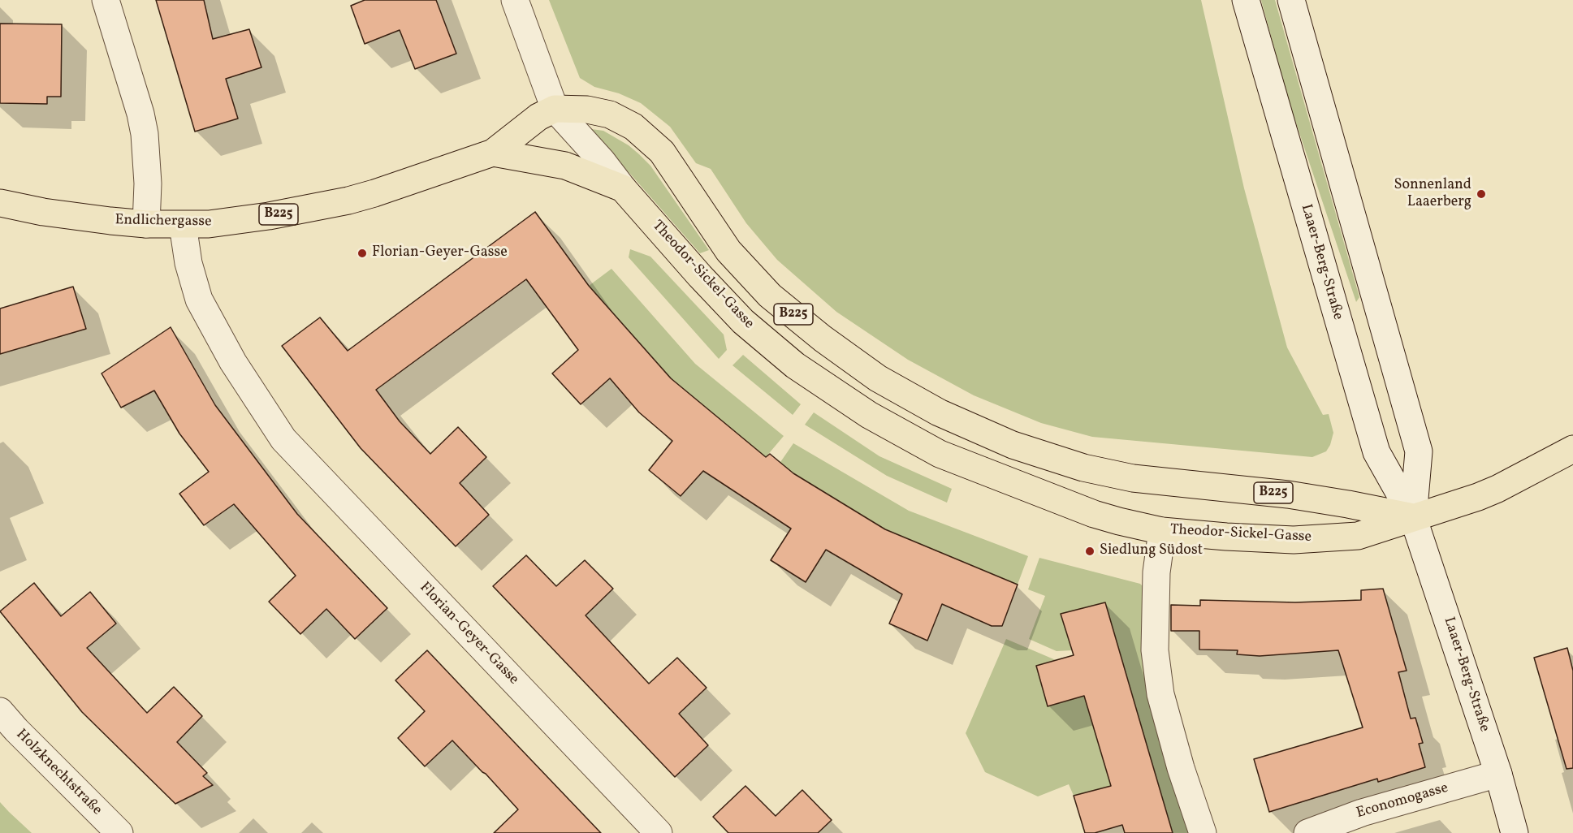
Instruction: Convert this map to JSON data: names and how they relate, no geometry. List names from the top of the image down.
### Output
{
  "streets": {
    "main road": ["B225", "Endlichergasse", "Theodor-Sickel-Gasse"],
    "street": [
      "Laaer-Berg-Straße",
      "Florian-Geyer-Gasse",
      "Holzknechtstraße",
      "Economogasse"
    ]
  },
  "crossings": [
    ["B225", "Endlichergasse"],
    ["B225", "Laaer-Berg-Straße"],
    ["B225", "Theodor-Sickel-Gasse"],
    ["Endlichergasse", "Theodor-Sickel-Gasse"],
    ["Endlichergasse", "Florian-Geyer-Gasse"],
    ["Laaer-Berg-Straße", "Theodor-Sickel-Gasse"],
    ["Laaer-Berg-Straße", "Economogasse"]
  ],
  "places": ["Sonnenland Laaerberg", "Florian-Geyer-Gasse", "Siedlung Südost"]
}
